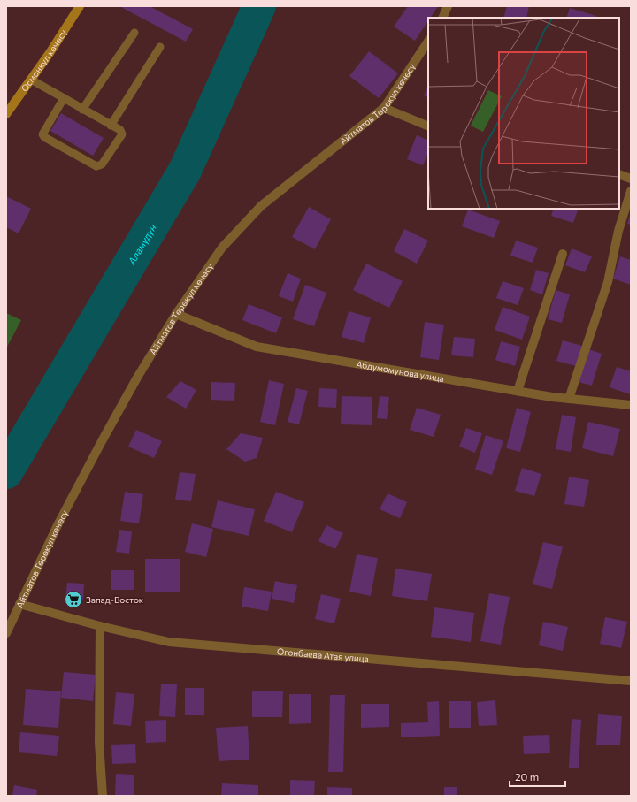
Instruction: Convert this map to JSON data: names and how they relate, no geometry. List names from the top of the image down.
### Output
{
  "streets": {
    "street": [
      "Осмонкул көчөсү",
      "Айтматов Төрөкул көчөсү",
      "Абдумомунова улица",
      "Огонбаева Атая улица"
    ]
  },
  "crossings": [
    ["Айтматов Төрөкул көчөсү", "Абдумомунова улица"],
    ["Айтматов Төрөкул көчөсү", "Огонбаева Атая улица"]
  ],
  "water": ["Аламүдүн"],
  "places": {
    "supermarket": ["Запад-Восток"]
  },
  "scale_bar": "20 m"
}
